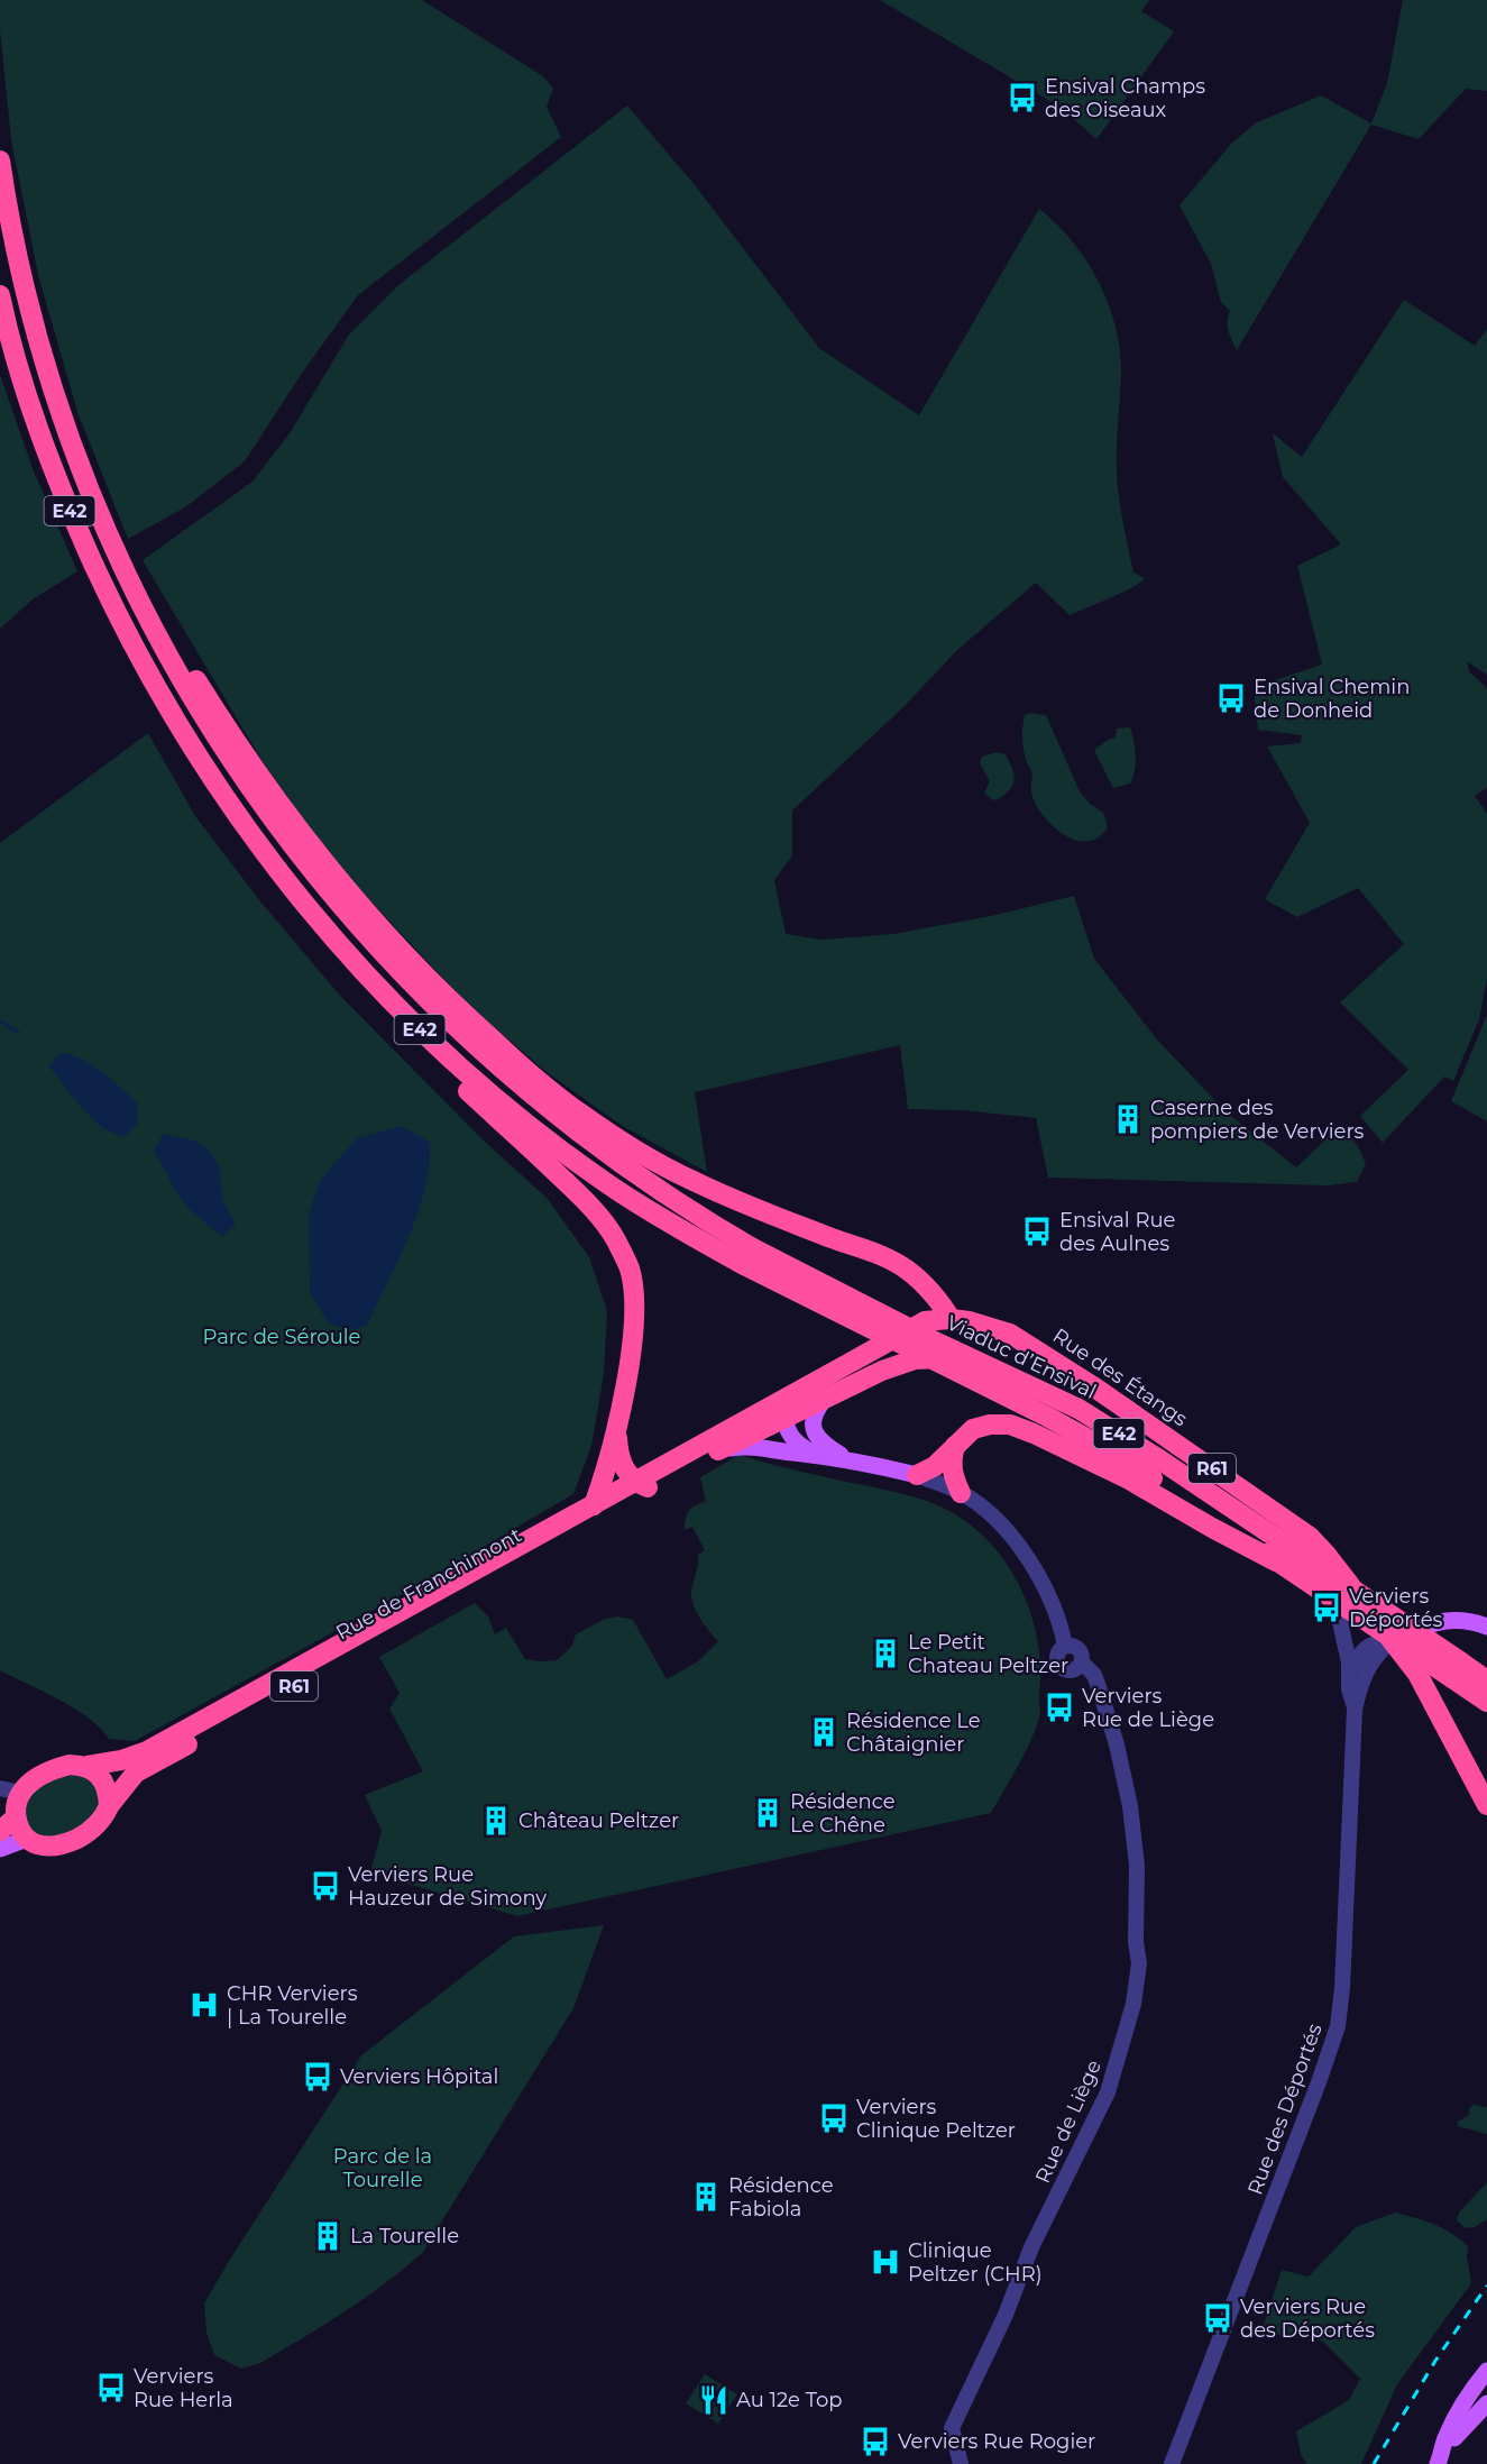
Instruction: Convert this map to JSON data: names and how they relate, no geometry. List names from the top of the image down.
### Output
{
  "streets": {
    "highway": [
      "E42",
      "Viaduc d’Ensival",
      "Rue des Étangs",
      "R61",
      "Rue de Franchimont"
    ],
    "street": ["Rue des Déportés", "Rue de Liège"]
  },
  "crossings": [
    ["E42", "Viaduc d’Ensival"],
    ["Rue des Étangs", "R61"],
    ["Rue des Étangs", "Rue de Franchimont"],
    ["Rue des Étangs", "Rue des Déportés"],
    ["R61", "Rue de Franchimont"],
    ["R61", "Rue des Déportés"]
  ],
  "parks": ["Parc de Séroule", "Parc de la Tourelle"],
  "places": {
    "bus stop": [
      "Ensival Champs des Oiseaux",
      "Ensival Chemin de Donheid",
      "Ensival Rue des Aulnes",
      "Verviers Déportés",
      "Verviers Rue de Liège",
      "Verviers Rue Hauzeur de Simony",
      "Verviers Hôpital",
      "Verviers Clinique Peltzer",
      "Verviers Rue des Déportés",
      "Verviers Rue Herla",
      "Verviers Rue Rogier"
    ],
    "building": [
      "Caserne des pompiers de Verviers",
      "Le Petit Chateau Peltzer",
      "Résidence Le Châtaignier",
      "Résidence Le Chêne",
      "Château Peltzer",
      "Résidence Fabiola",
      "La Tourelle"
    ],
    "hospital": ["CHR Verviers | La Tourelle", "Clinique Peltzer (CHR)"],
    "restaurant": ["Au 12e Top"]
  }
}
